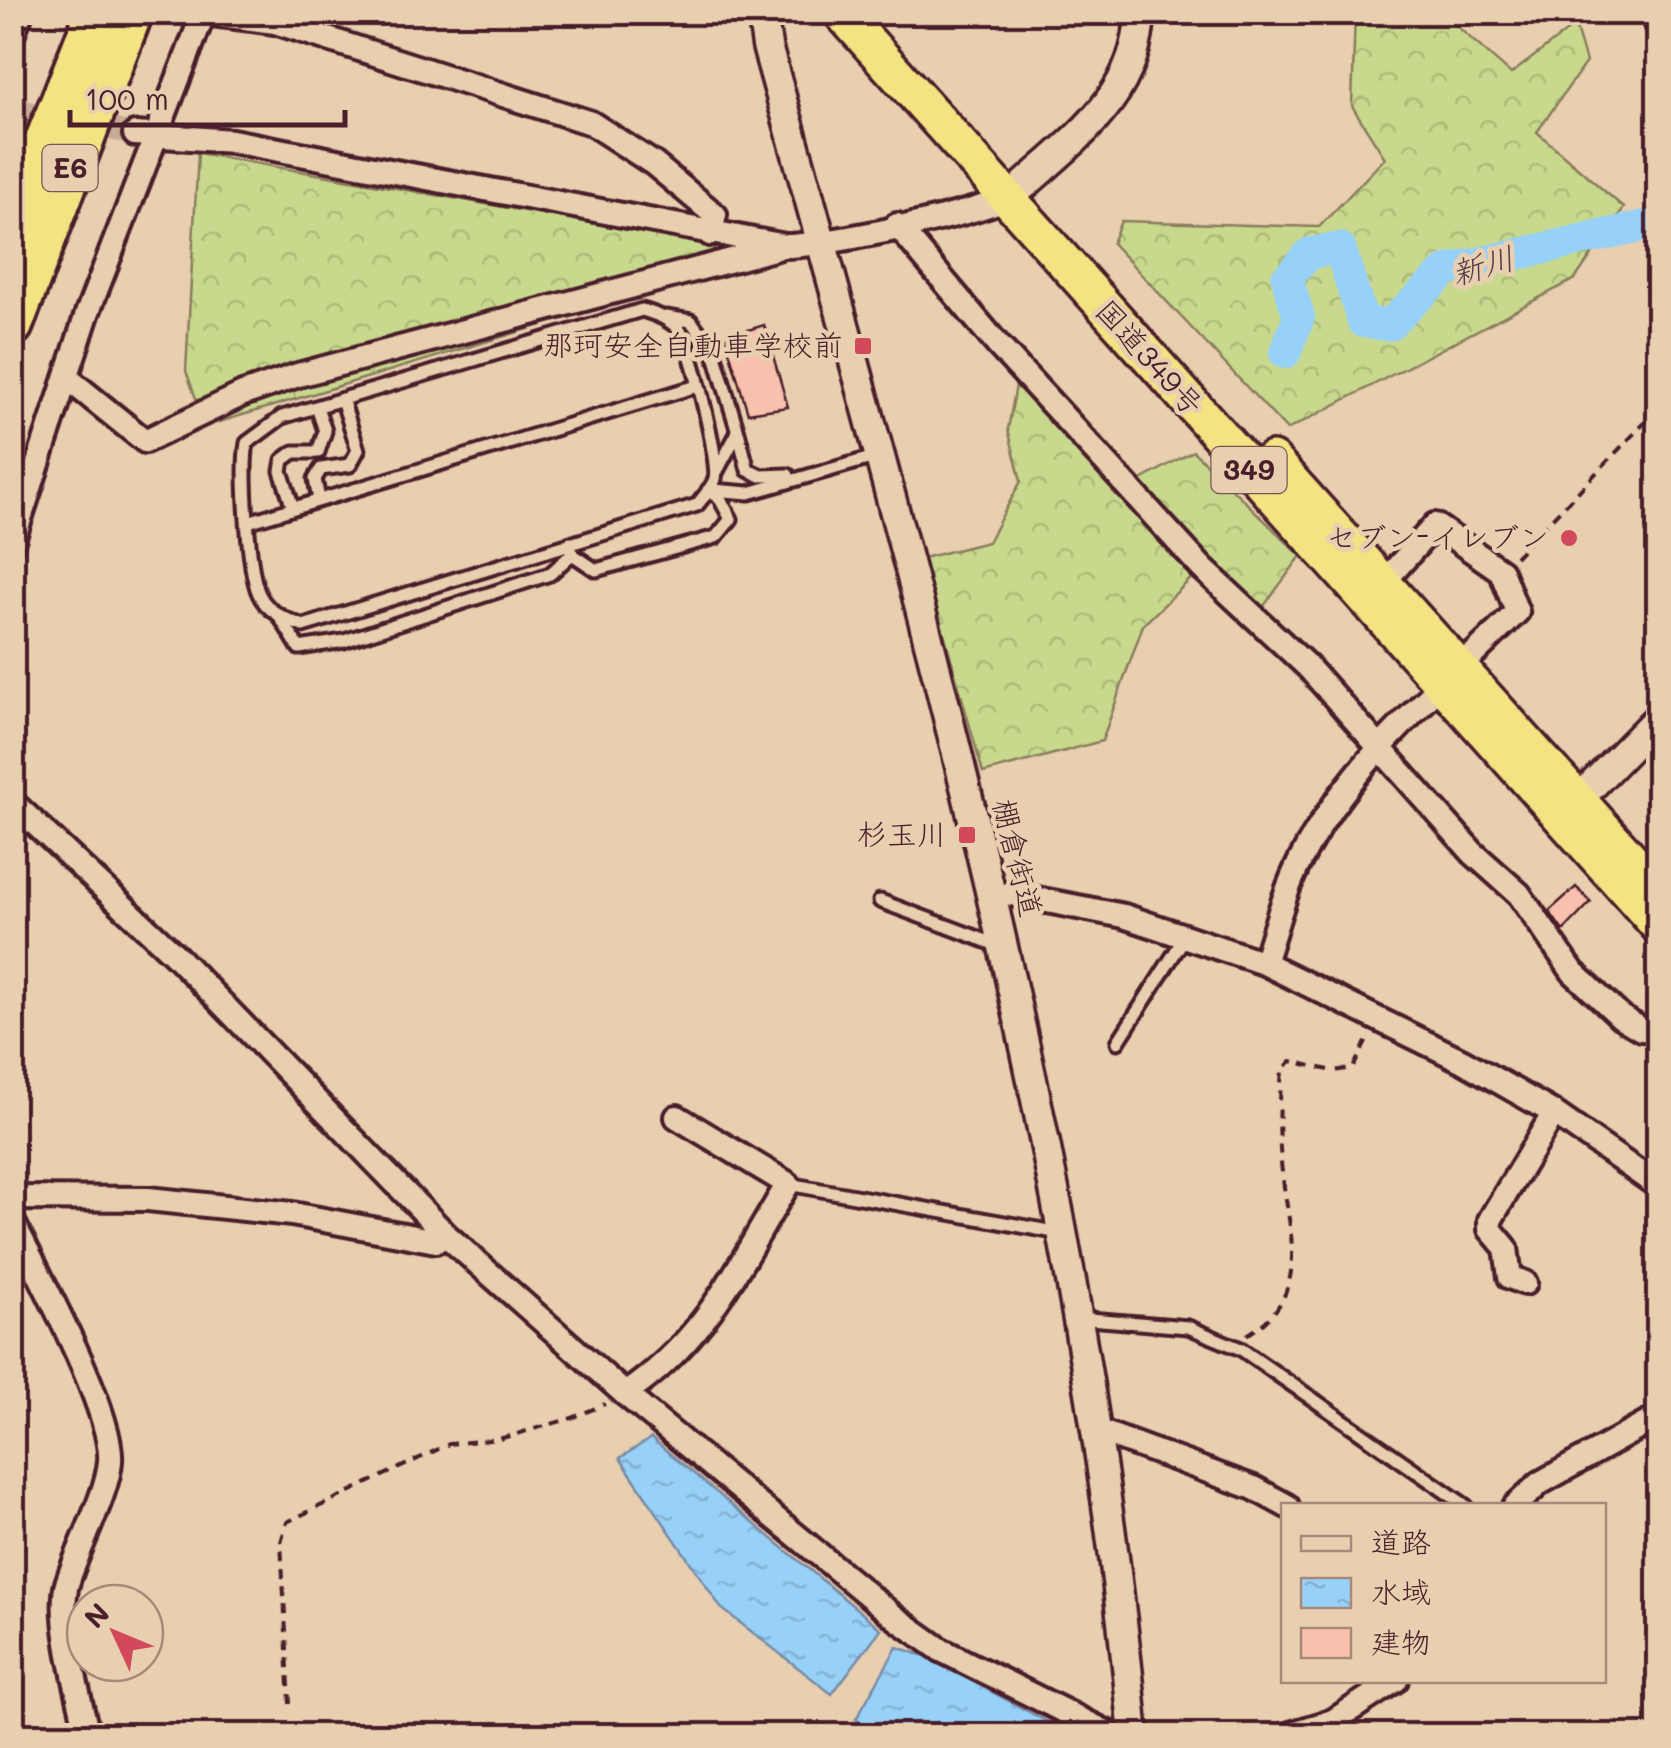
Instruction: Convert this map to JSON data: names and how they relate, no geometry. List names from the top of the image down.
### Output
{
  "streets": {
    "highway": ["E6", "国道349号", "349"],
    "street": ["棚倉街道"]
  },
  "water": ["新川"],
  "places": {
    "transit": ["那珂安全自動車学校前", "杉玉川"],
    "other": ["セブン-イレブン"]
  },
  "legend": ["道路", "水域", "建物"],
  "scale_bar": "100 m",
  "north": "top left"
}
